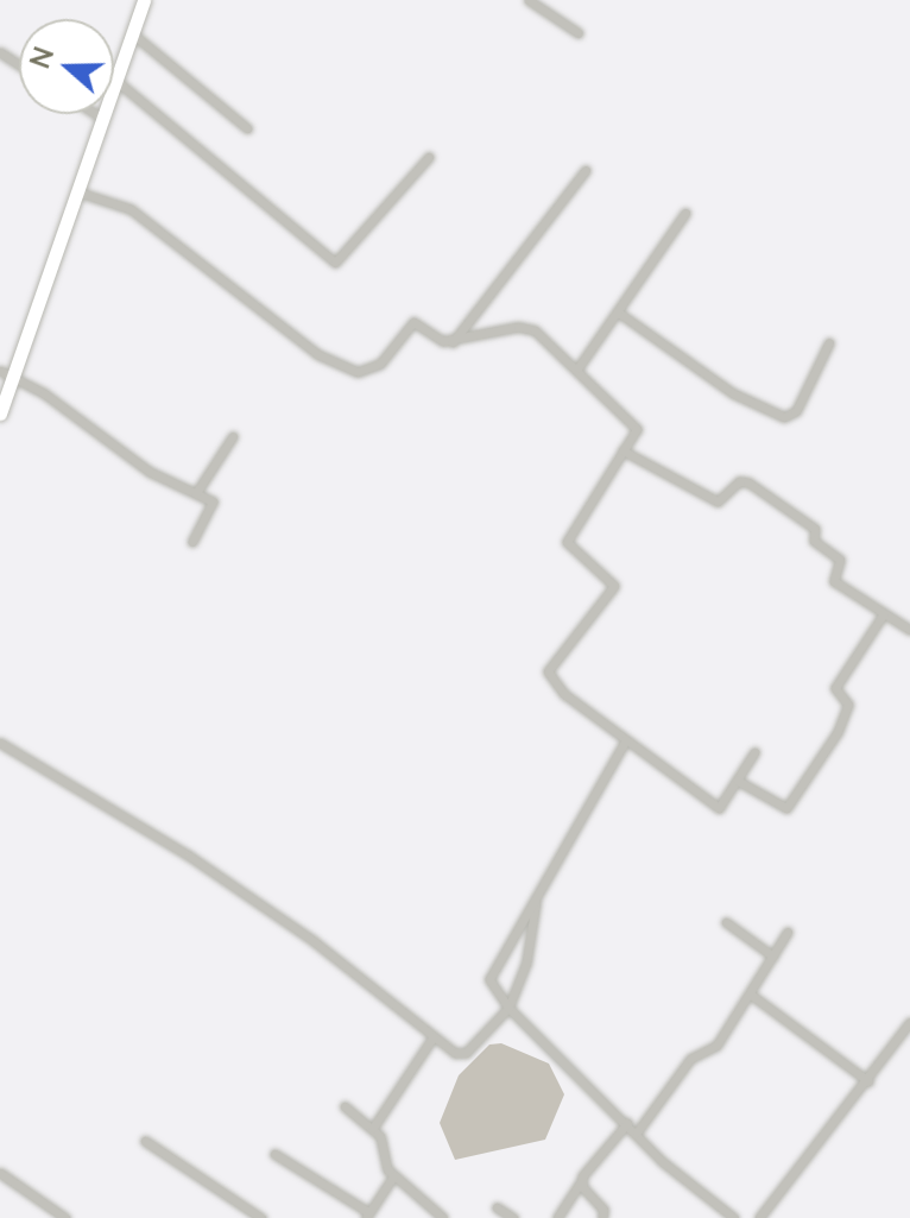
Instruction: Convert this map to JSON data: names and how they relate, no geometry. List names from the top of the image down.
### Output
{
  "north": "left"
}
